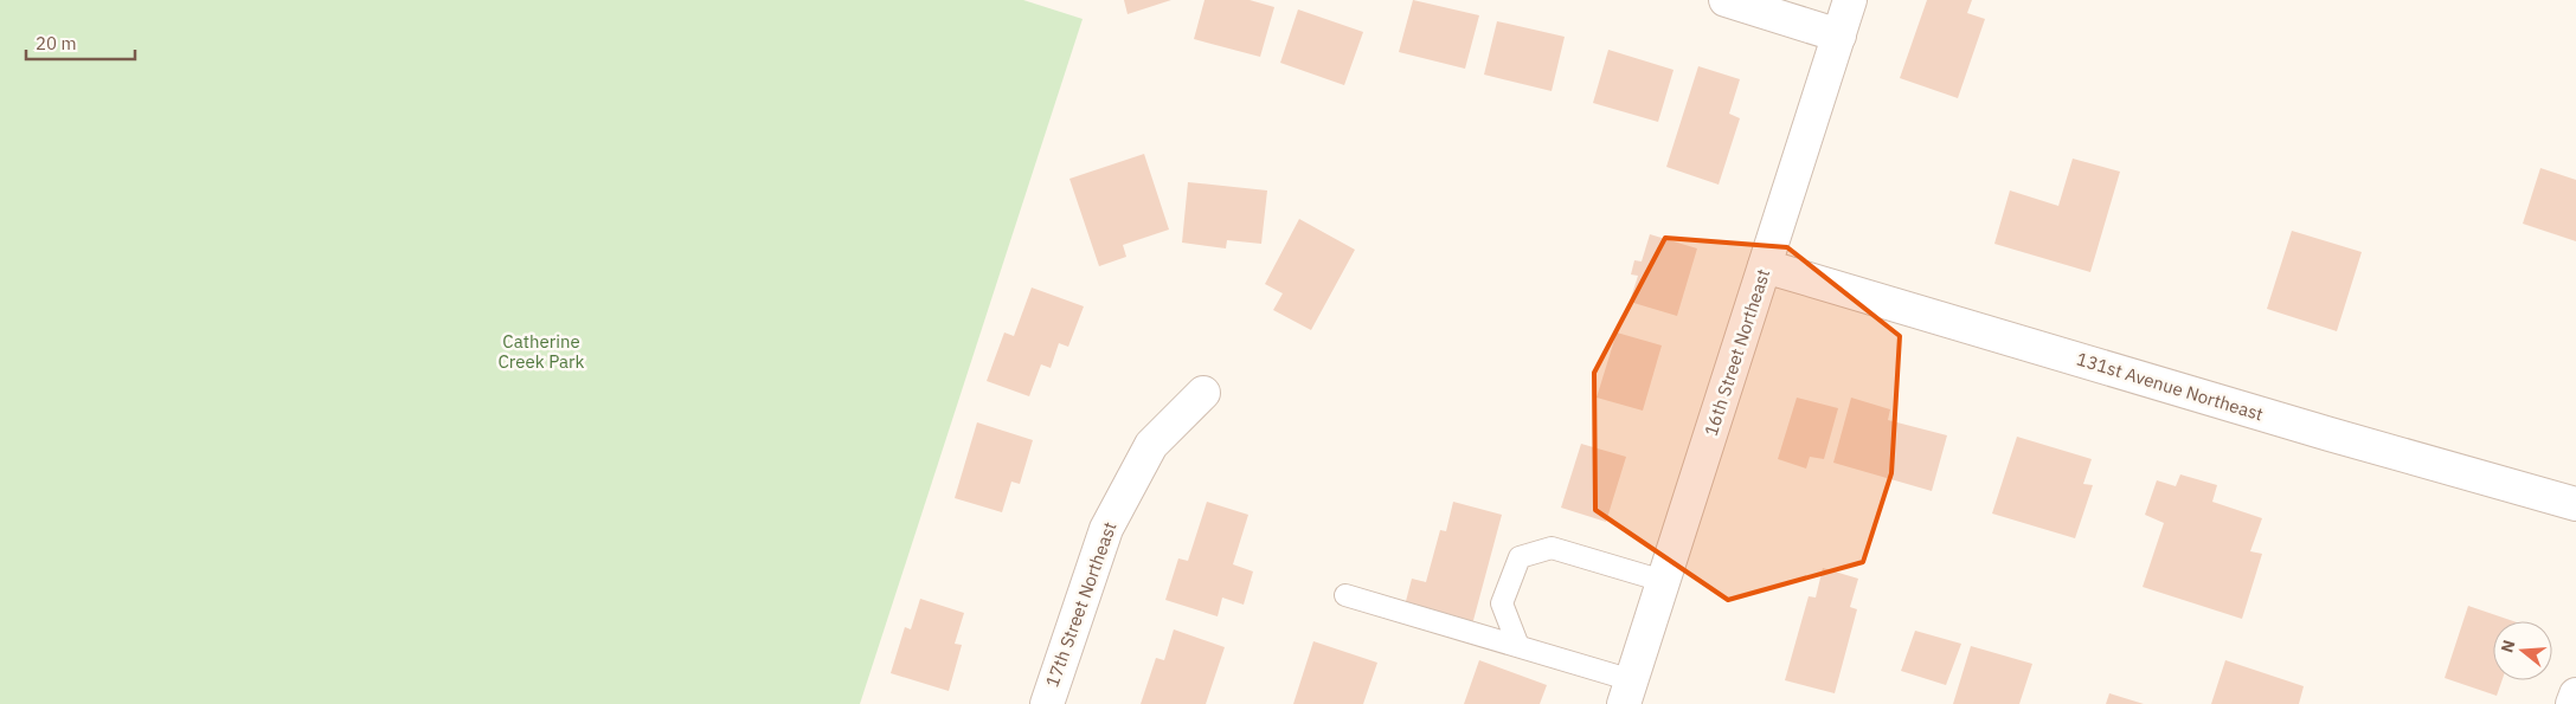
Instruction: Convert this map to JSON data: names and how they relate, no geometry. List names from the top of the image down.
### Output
{
  "streets": {
    "street": ["16th Street Northeast", "131st Avenue Northeast", "17th Street Northeast"]
  },
  "crossings": [
    ["16th Street Northeast", "131st Avenue Northeast"]
  ],
  "parks": ["Catherine Creek Park"],
  "scale_bar": "20 m",
  "north": "left"
}
